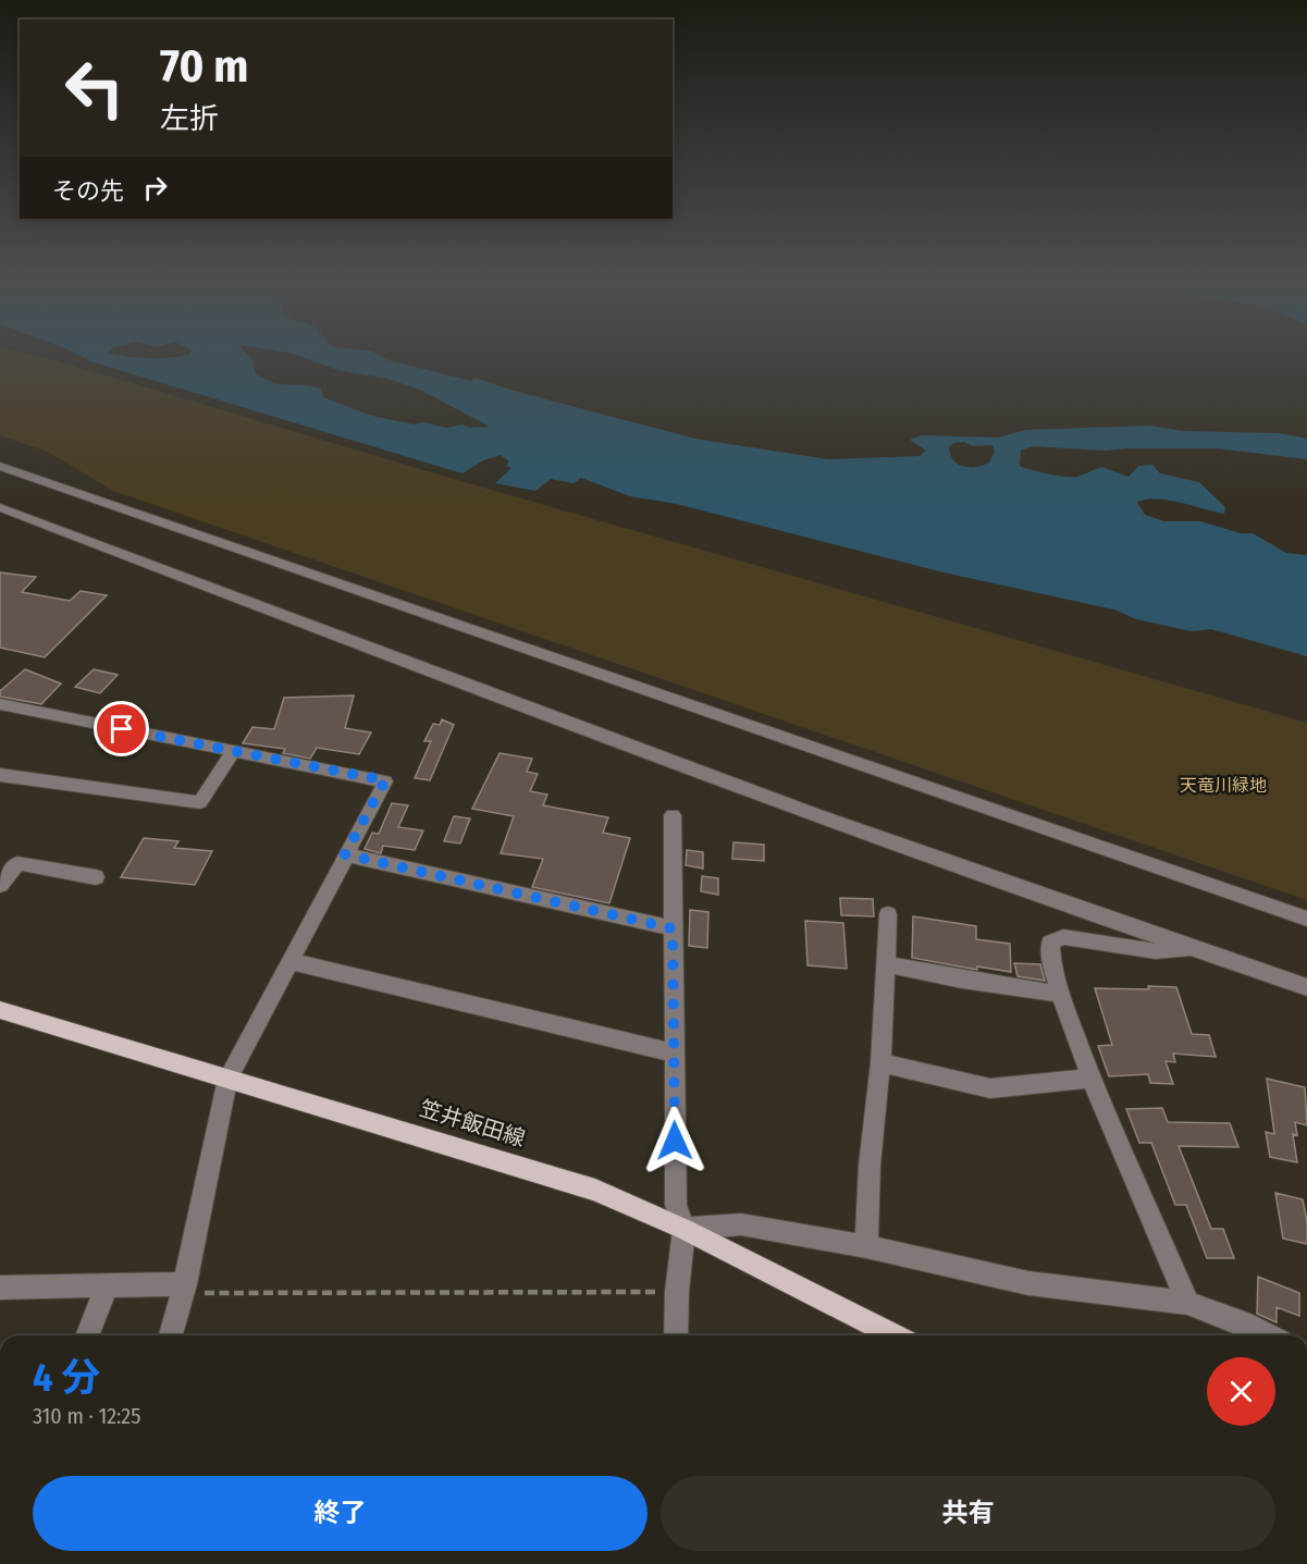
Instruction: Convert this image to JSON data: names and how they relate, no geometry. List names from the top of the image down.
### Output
{
  "streets": {
    "main road": ["笠井飯田線"]
  },
  "parks": ["天竜川緑地"],
  "page": {
    "turn": ["70 m", "左折"],
    "then": "その先",
    "heading": ["4 分", "310 m · 12:25"],
    "buttons": ["終了", "共有"]
  }
}
